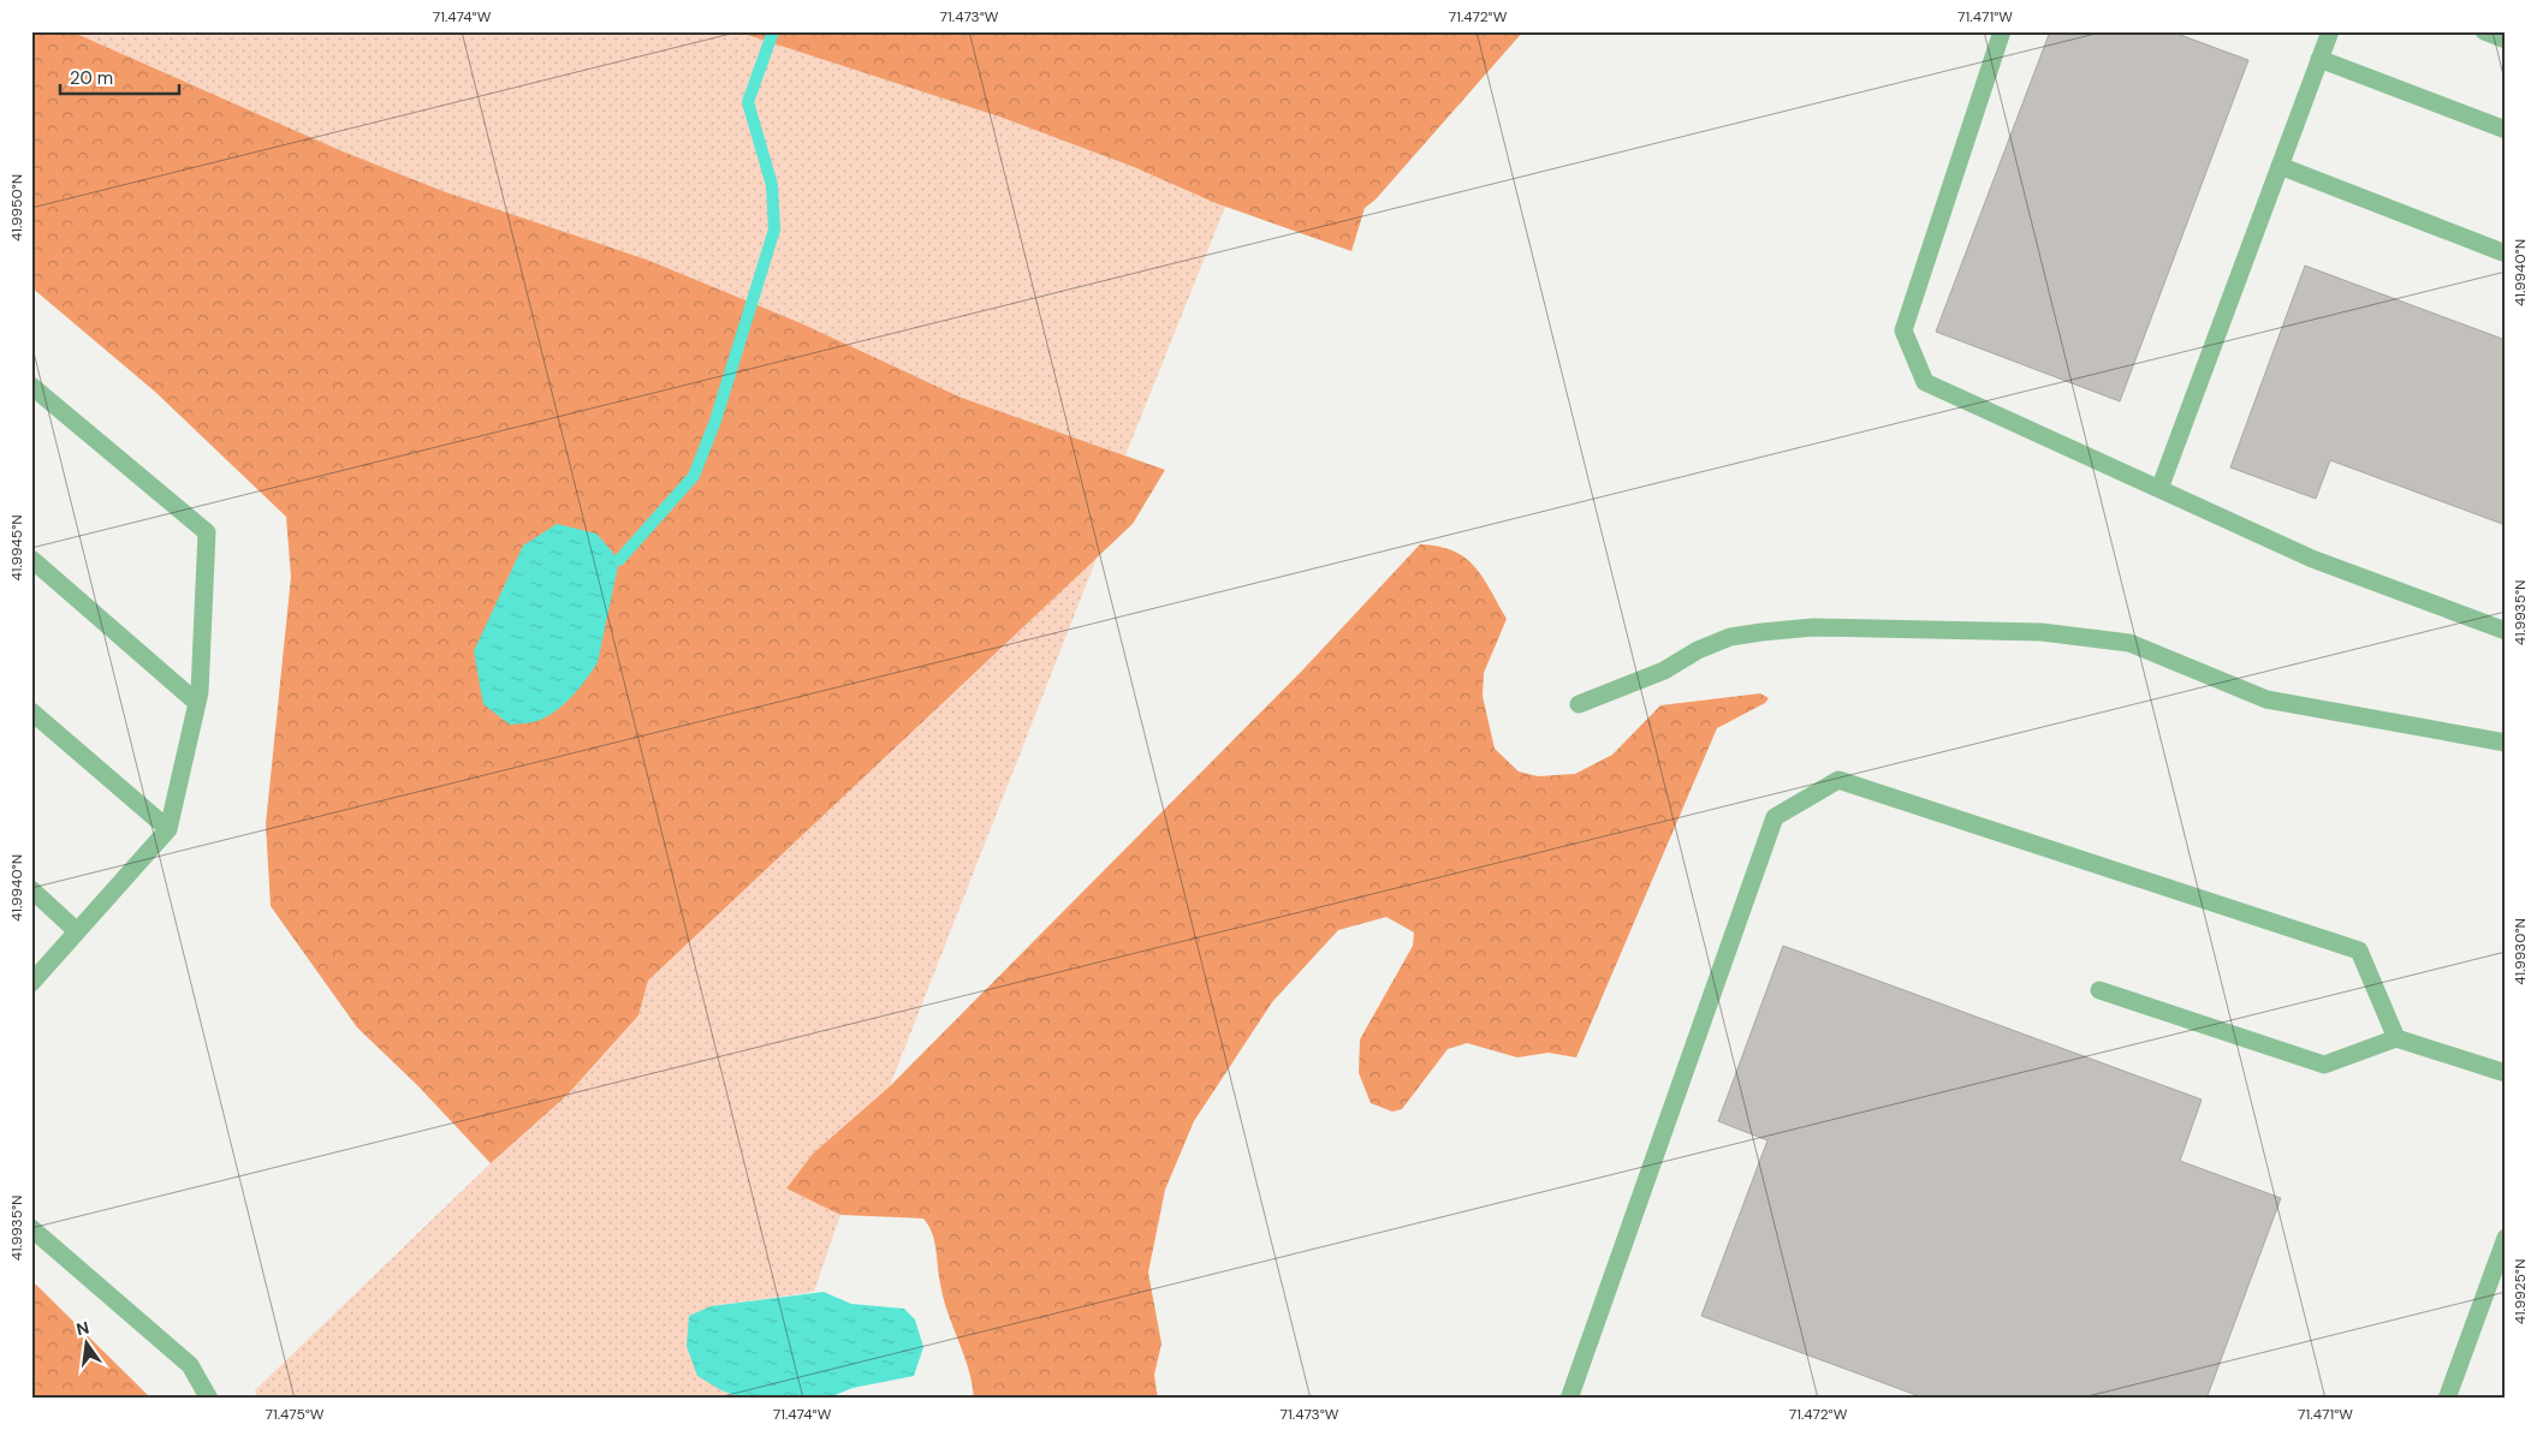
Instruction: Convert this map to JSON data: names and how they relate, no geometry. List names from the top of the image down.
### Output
{
  "scale_bar": "20 m",
  "north": "top",
  "coordinates": [
    "71.474°W",
    "71.473°W",
    "71.472°W",
    "71.471°W",
    "41.9950°N",
    "41.9940°N",
    "41.9945°N",
    "41.9935°N",
    "41.9930°N",
    "41.9925°N",
    "71.475°W"
  ]
}
